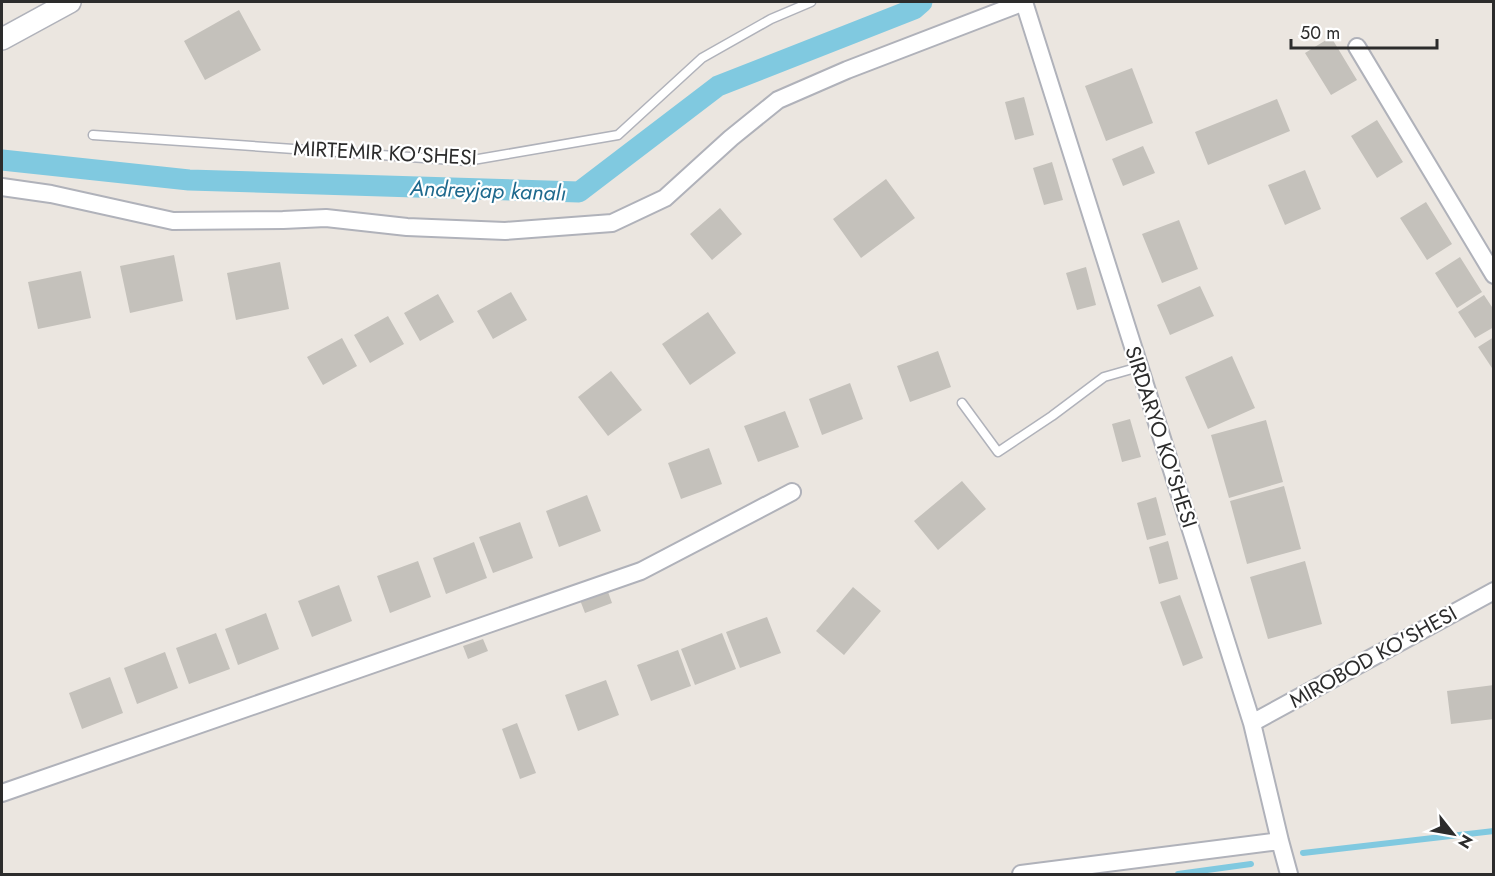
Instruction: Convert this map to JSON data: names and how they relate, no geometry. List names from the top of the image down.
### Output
{
  "streets": {
    "street": ["SIRDARYO KO'SHESI", "MIROBOD KO'SHESI"],
    "lane": ["MIRTEMIR KO'SHESI"]
  },
  "crossings": [
    ["SIRDARYO KO'SHESI", "MIROBOD KO'SHESI"]
  ],
  "water": ["Andreyjap kanalı"],
  "scale_bar": "50 m",
  "north": "bottom right"
}
